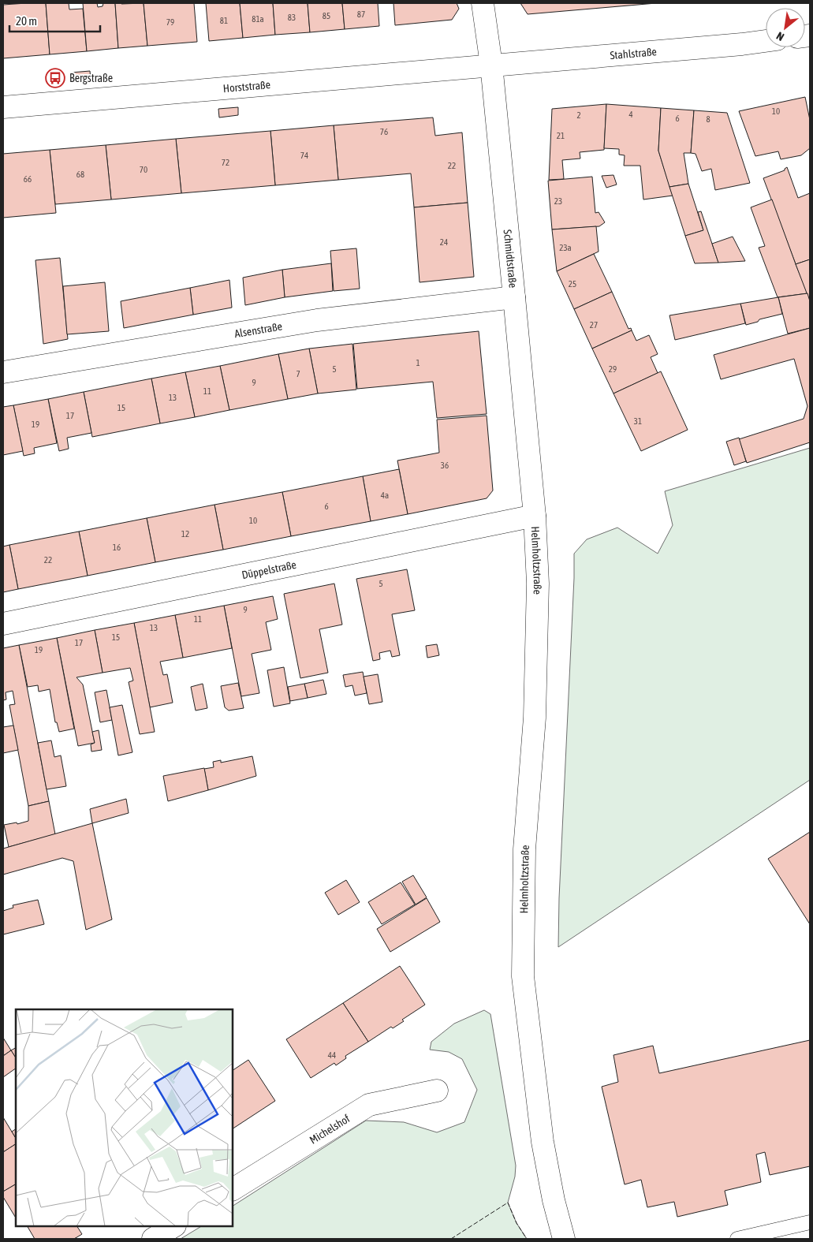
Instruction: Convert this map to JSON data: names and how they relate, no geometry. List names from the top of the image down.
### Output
{
  "streets": {
    "street": [
      "Stahlstraße",
      "Horststraße",
      "Schmidtstraße",
      "Alsenstraße",
      "Helmholtzstraße",
      "Düppelstraße",
      "Michelshof"
    ]
  },
  "crossings": [
    ["Stahlstraße", "Horststraße"],
    ["Stahlstraße", "Schmidtstraße"],
    ["Horststraße", "Schmidtstraße"],
    ["Schmidtstraße", "Alsenstraße"],
    ["Schmidtstraße", "Helmholtzstraße"],
    ["Schmidtstraße", "Düppelstraße"],
    ["Helmholtzstraße", "Düppelstraße"]
  ],
  "places": {
    "bus stop": ["Bergstraße"]
  },
  "house_numbers": [
    "87",
    "85",
    "83",
    "81a",
    "81",
    "79",
    "10",
    "4",
    "2",
    "6",
    "8",
    "76",
    "21",
    "74",
    "72",
    "22",
    "70",
    "68",
    "66",
    "23",
    "24",
    "23a",
    "25",
    "27",
    "1",
    "5",
    "29",
    "7",
    "9",
    "11",
    "13",
    "15",
    "17",
    "31",
    "19",
    "36",
    "4a",
    "6",
    "10",
    "12",
    "16",
    "22",
    "5",
    "9",
    "11",
    "13",
    "15",
    "17",
    "19",
    "44"
  ],
  "scale_bar": "20 m",
  "north": "bottom left"
}
